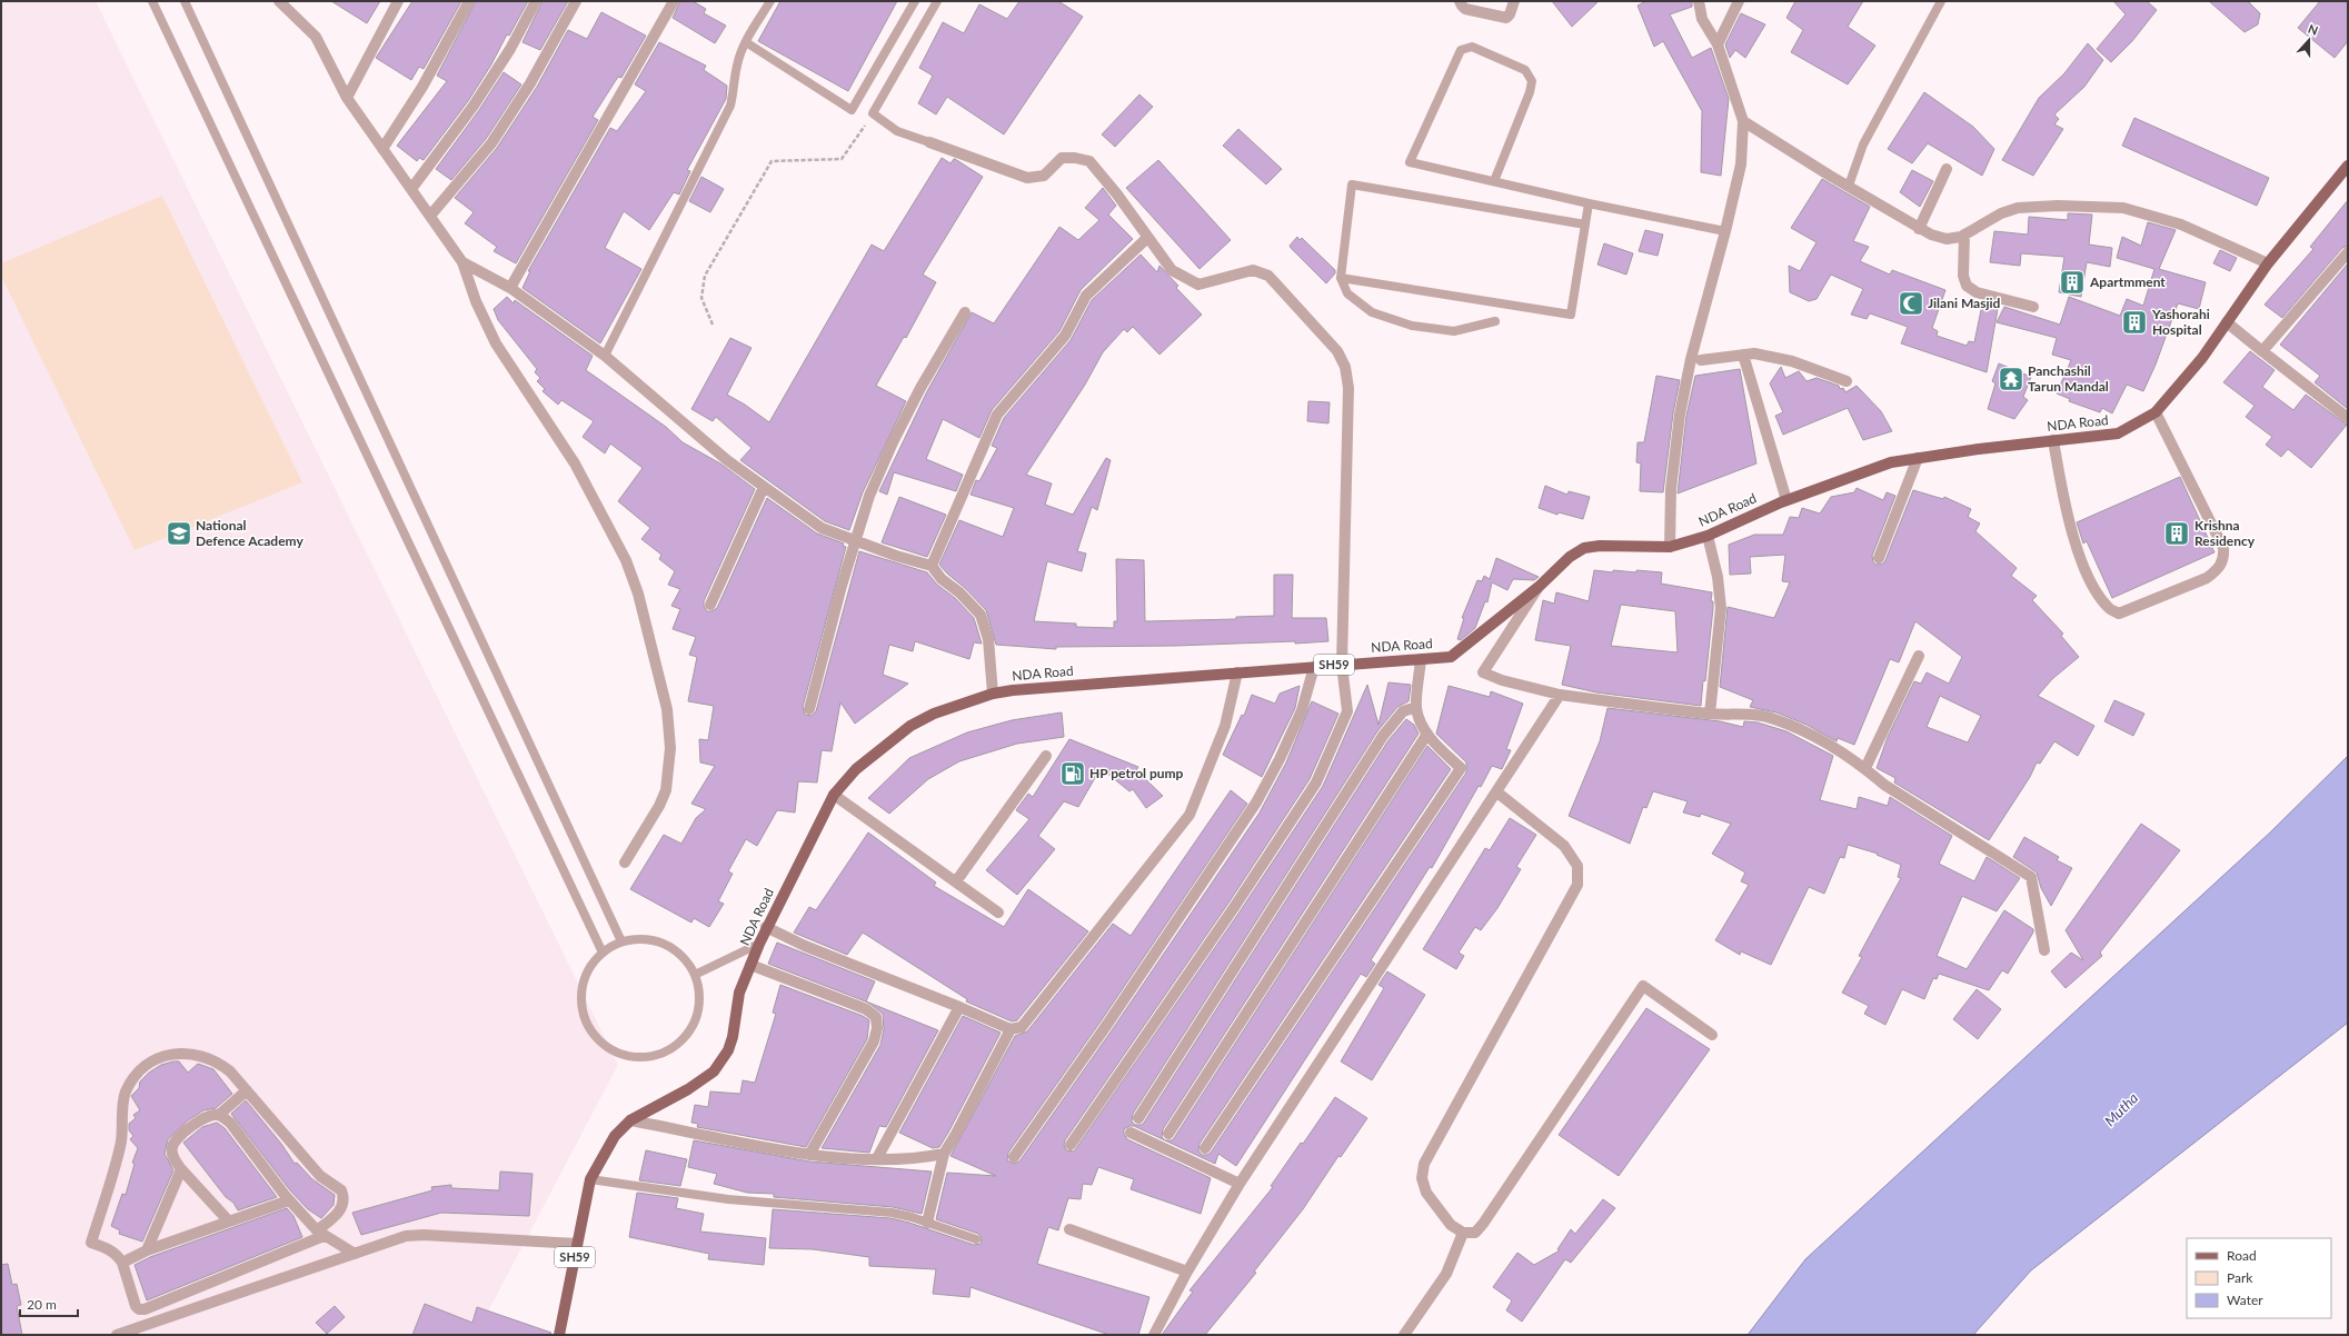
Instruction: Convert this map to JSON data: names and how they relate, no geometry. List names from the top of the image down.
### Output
{
  "streets": {
    "main road": ["NDA Road", "SH59"]
  },
  "water": ["Mutha"],
  "places": {
    "building": ["Apartmment", "Yashorahi Hospital", "Krishna Residency"],
    "mosque": ["Jilani Masjid"],
    "temple": ["Panchashil Tarun Mandal"],
    "school or university": ["National Defence Academy"],
    "fuel station": ["HP petrol pump"]
  },
  "legend": ["Road", "Park", "Water"],
  "scale_bar": "20 m",
  "north": "top"
}
